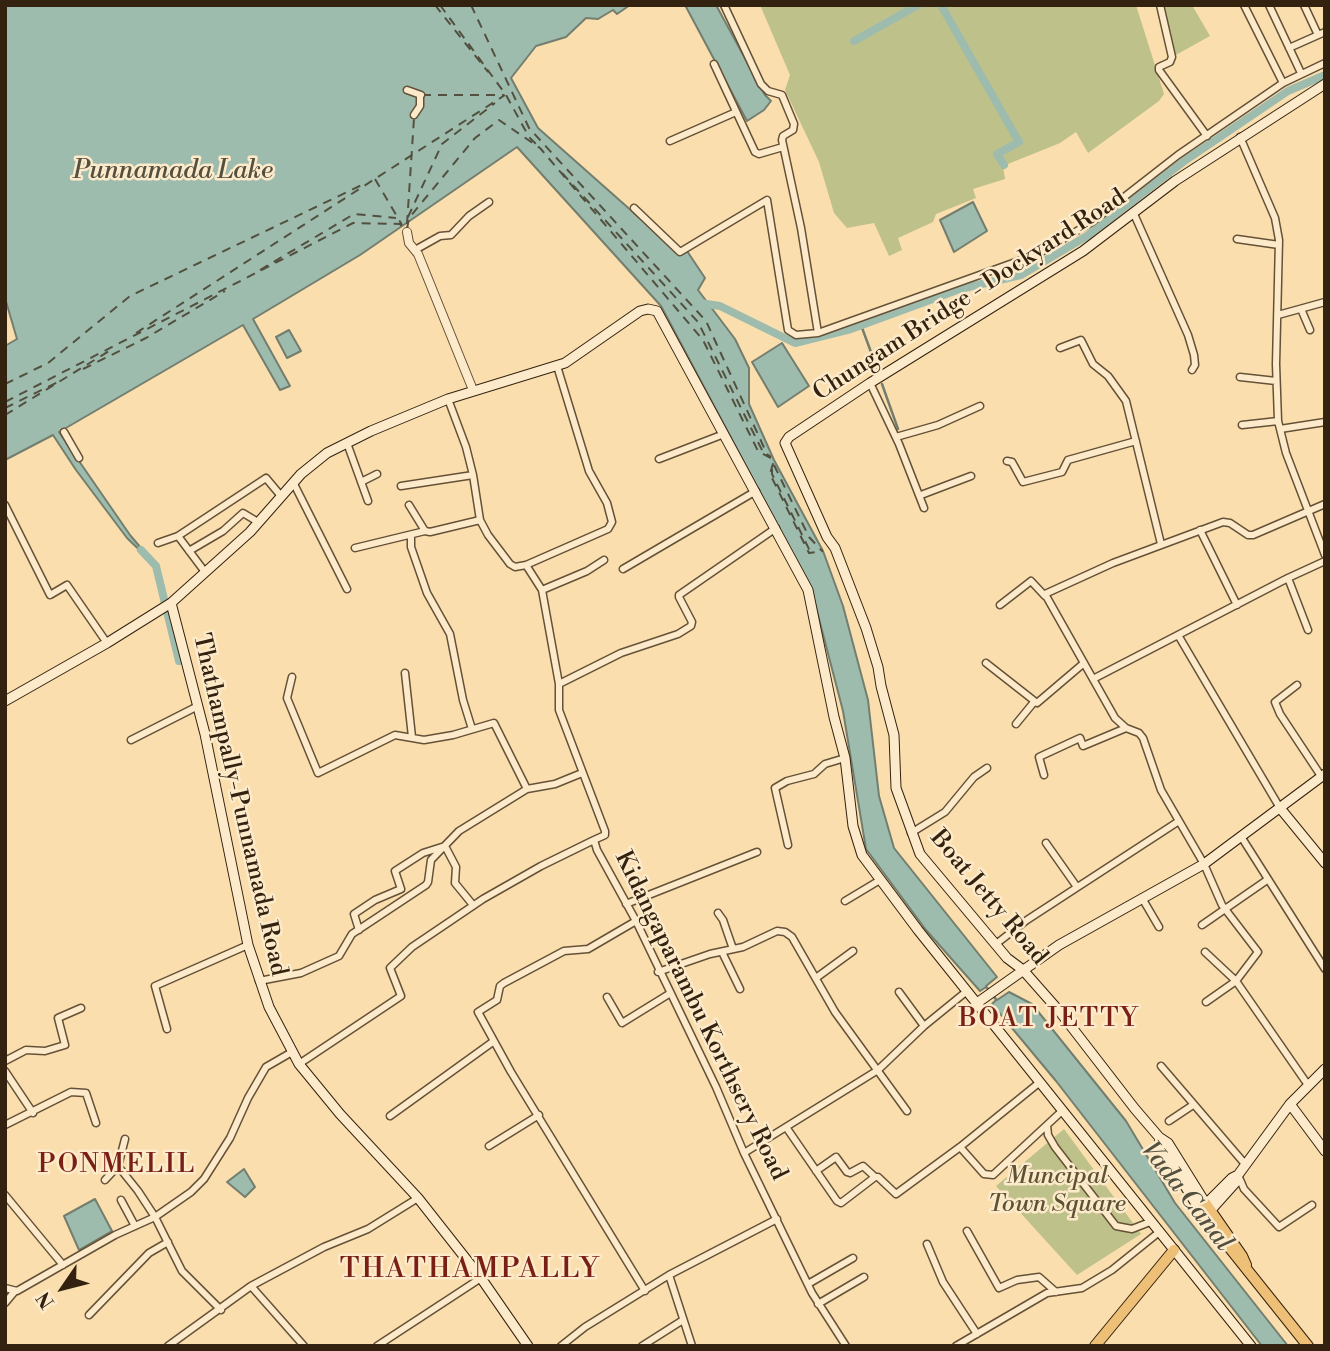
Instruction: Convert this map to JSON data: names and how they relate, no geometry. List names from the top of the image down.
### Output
{
  "streets": {
    "main road": ["Chungam Bridge - Dockyard Road", "Thathampally-Punnamada Road", "Boat Jetty Road"],
    "street": ["Kidangaparambu Korthsery Road"]
  },
  "crossings": [
    ["Chungam Bridge - Dockyard Road", "Boat Jetty Road"]
  ],
  "districts": ["BOAT JETTY", "PONMELIL", "THATHAMPALLY"],
  "water": ["Punnamada Lake", "Vada Canal"],
  "parks": ["Muncipal Town Square"],
  "north": "bottom left"
}
